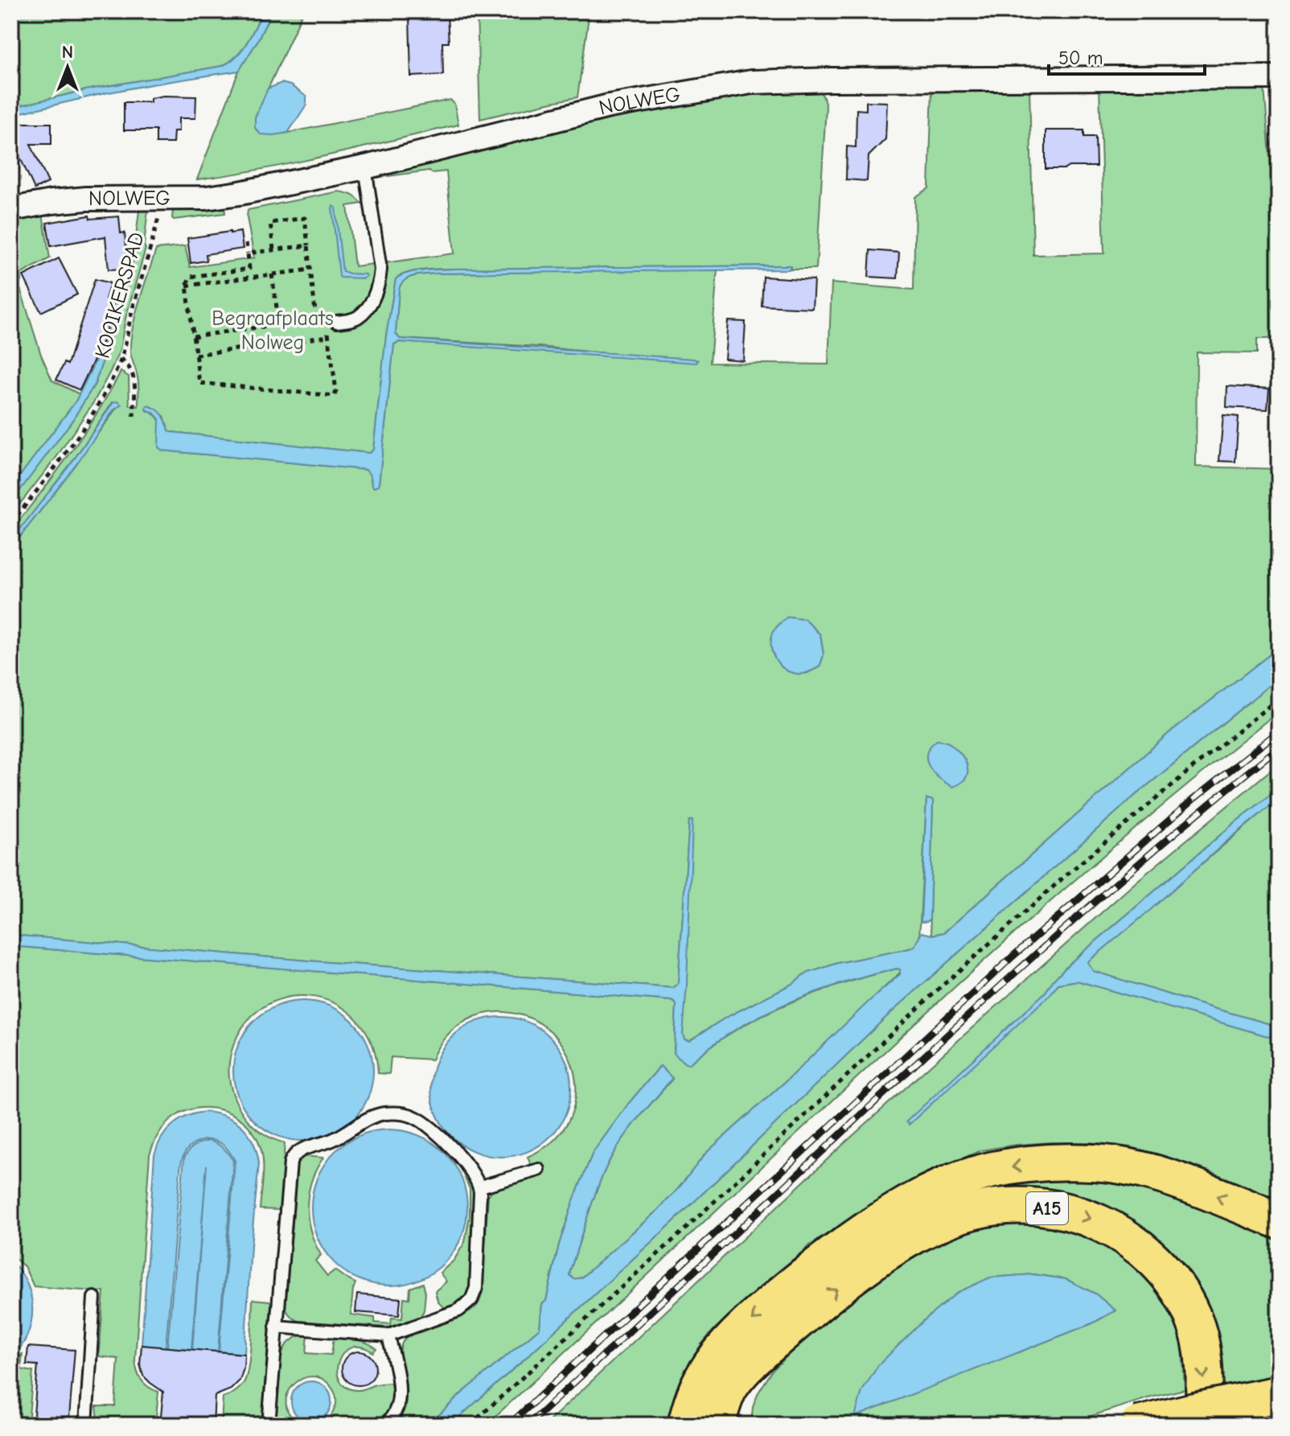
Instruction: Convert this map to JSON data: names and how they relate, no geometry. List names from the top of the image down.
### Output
{
  "streets": {
    "main road": ["A15"],
    "street": ["NOLWEG"],
    "path": ["KOOIKERSPAD"]
  },
  "crossings": [
    ["NOLWEG", "KOOIKERSPAD"]
  ],
  "parks": ["Begraafplaats Nolweg"],
  "scale_bar": "50 m",
  "north": "top"
}
